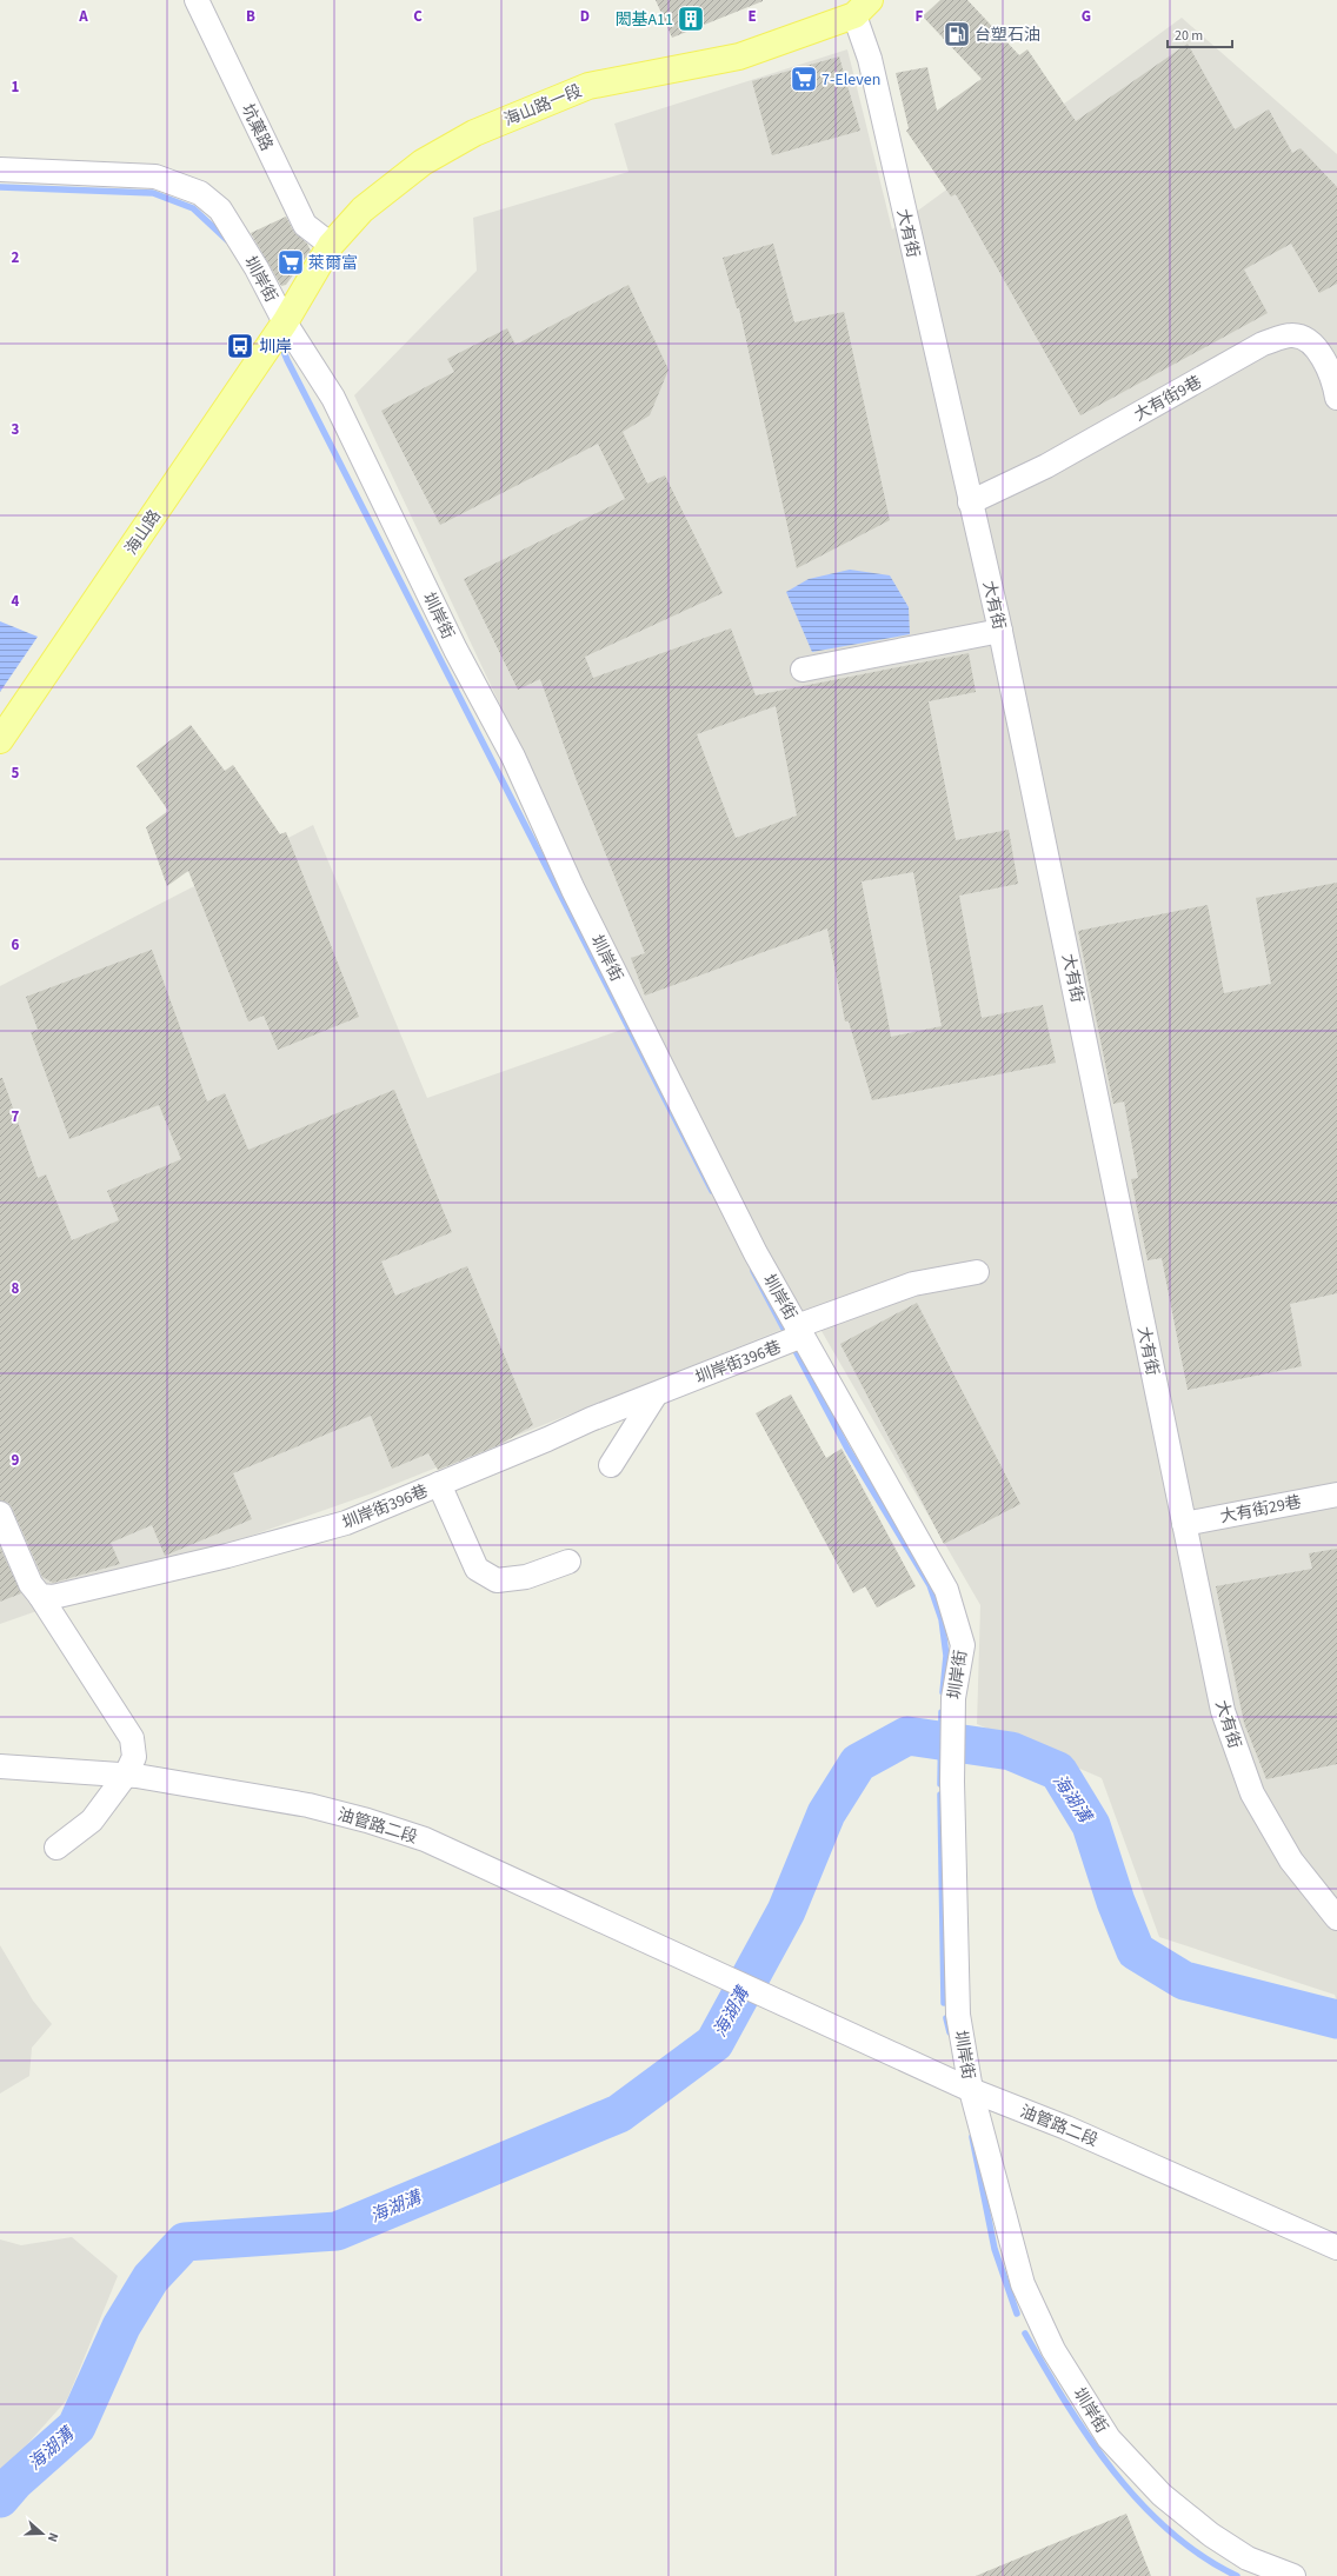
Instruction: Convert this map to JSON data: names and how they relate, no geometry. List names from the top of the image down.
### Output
{
  "streets": {
    "main road": ["海山路一段", "海山路"],
    "street": [
      "坑菓路",
      "大有街",
      "圳岸街",
      "大有街9巷",
      "圳岸街396巷",
      "大有街29巷",
      "油管路二段"
    ]
  },
  "crossings": [
    ["海山路一段", "坑菓路"],
    ["海山路一段", "大有街"],
    ["海山路一段", "圳岸街"],
    ["海山路一段", "海山路"],
    ["大有街", "大有街9巷"],
    ["大有街", "大有街29巷"],
    ["圳岸街", "海山路"],
    ["圳岸街", "圳岸街396巷"],
    ["圳岸街", "油管路二段"]
  ],
  "water": ["海湖溝"],
  "places": {
    "building": ["閎基A11"],
    "fuel station": ["台塑石油"],
    "supermarket": ["7-Eleven", "萊爾富"],
    "bus stop": ["圳岸"]
  },
  "scale_bar": "20 m",
  "north": "right",
  "grid": {
    "columns": [
      "A",
      "B",
      "C",
      "D",
      "E",
      "F",
      "G"
    ],
    "rows": [
      "1",
      "2",
      "3",
      "4",
      "5",
      "6",
      "7",
      "8",
      "9"
    ]
  }
}
